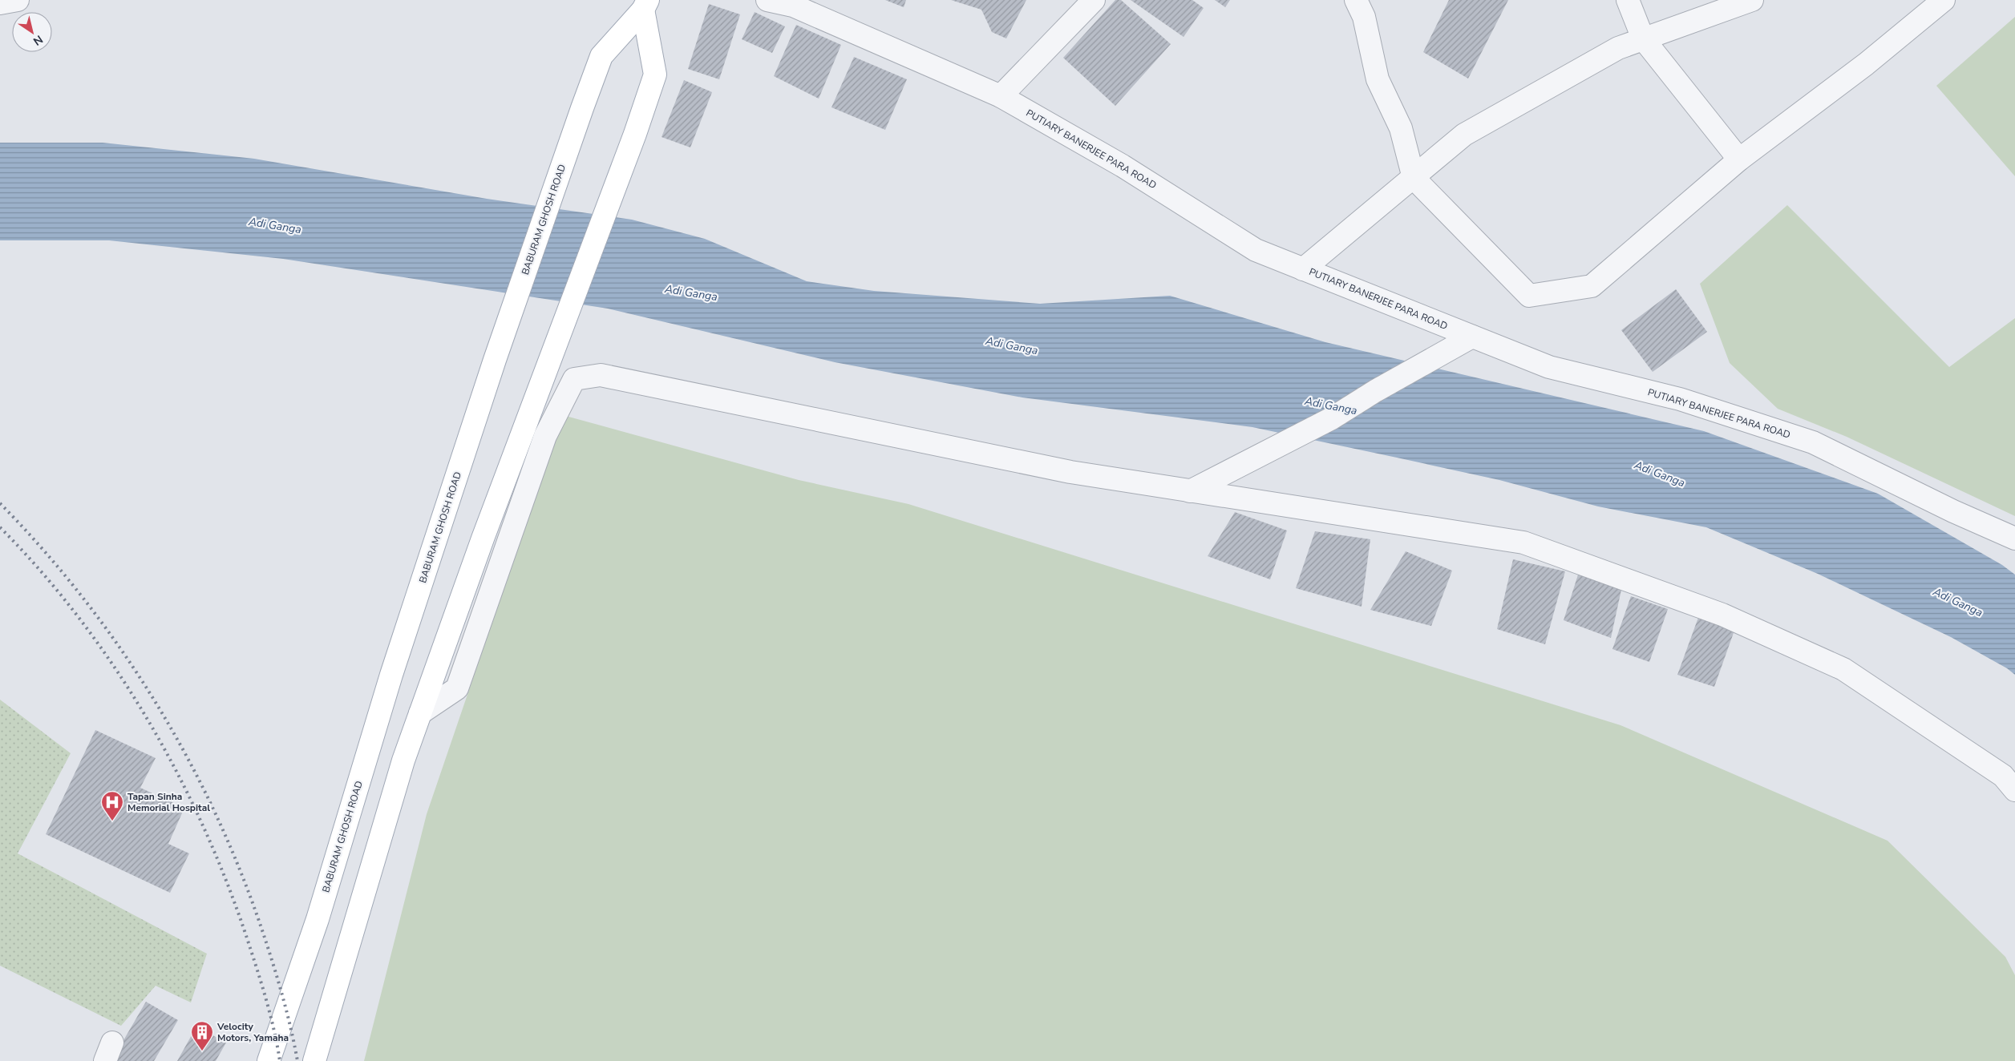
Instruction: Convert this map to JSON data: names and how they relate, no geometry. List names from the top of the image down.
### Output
{
  "streets": {
    "main road": ["BABURAM GHOSH ROAD"],
    "street": ["PUTIARY BANERJEE PARA ROAD"]
  },
  "water": ["Adi Ganga"],
  "places": {
    "hospital": ["Tapan Sinha Memorial Hospital"],
    "building": ["Velocity Motors, Yamaha"]
  },
  "north": "bottom right"
}
